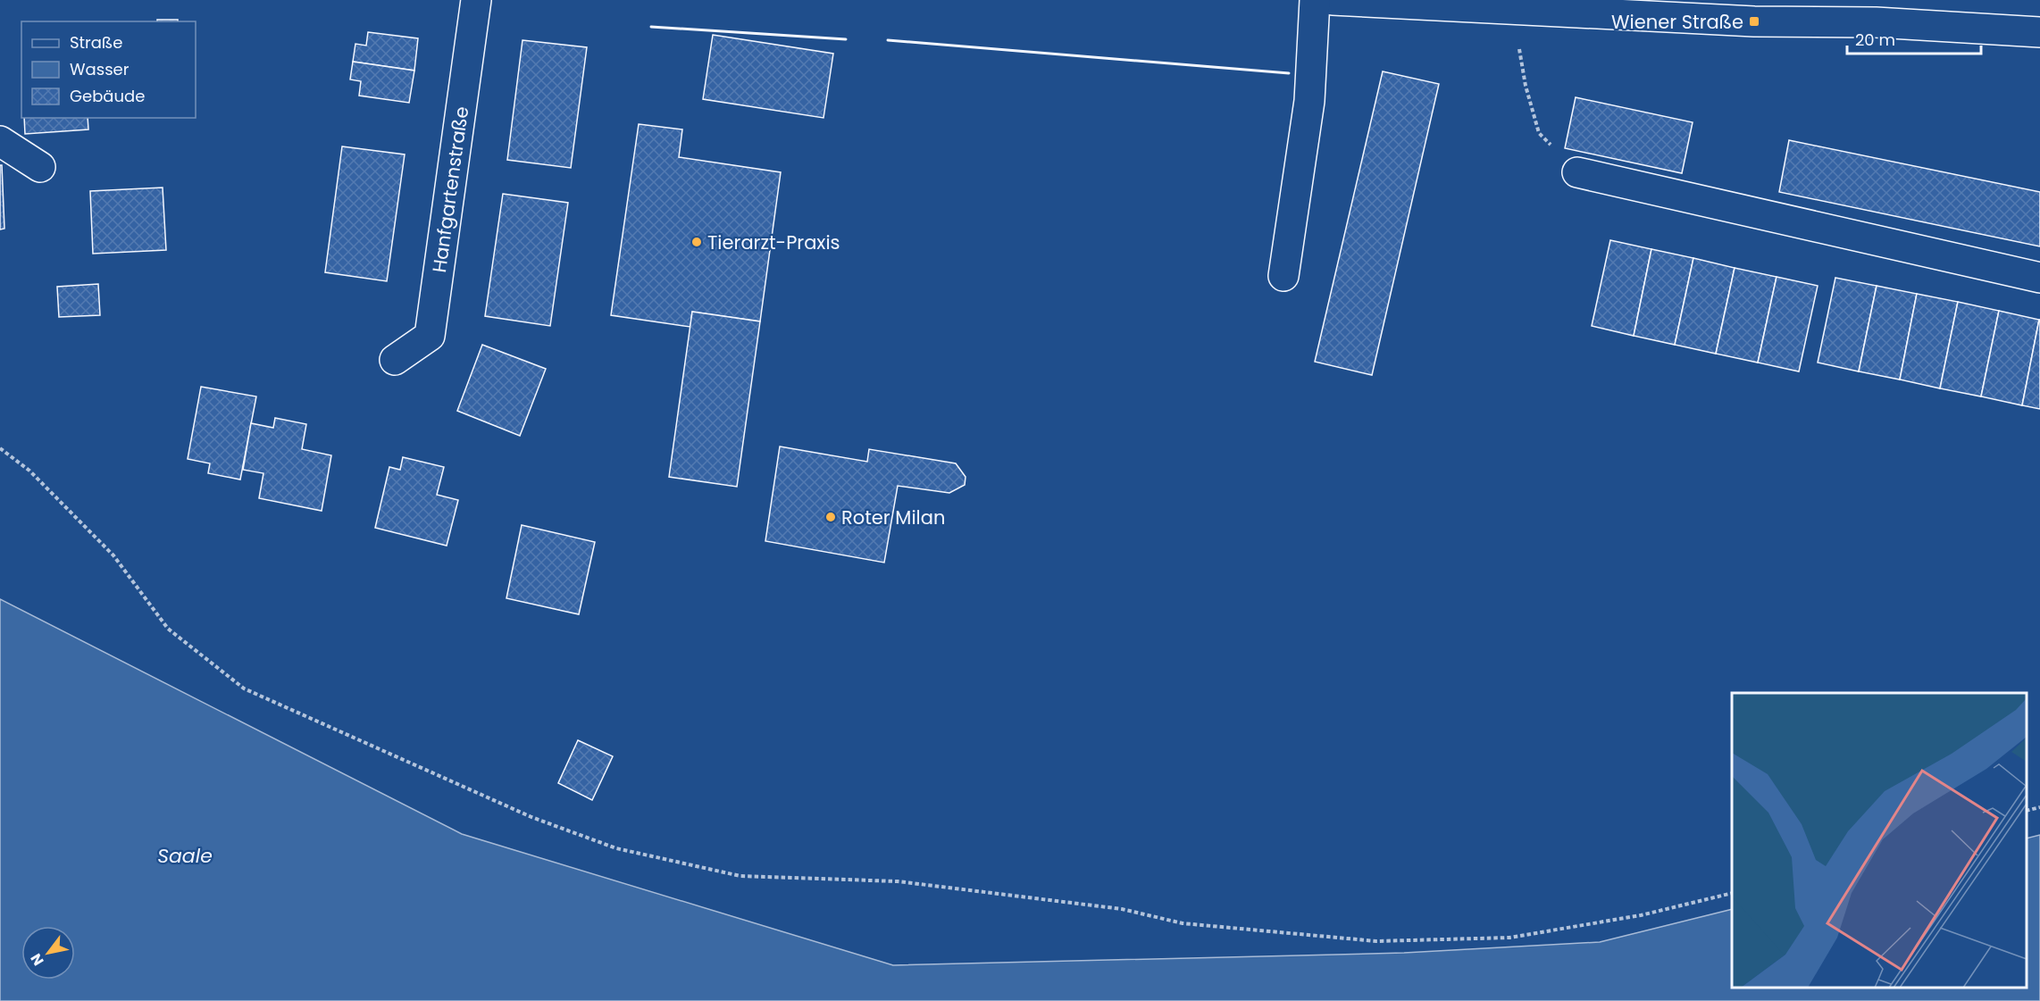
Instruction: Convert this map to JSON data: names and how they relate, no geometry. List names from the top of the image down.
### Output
{
  "streets": {
    "street": ["Hanfgartenstraße"]
  },
  "water": ["Saale"],
  "places": {
    "transit": ["Wiener Straße"],
    "other": ["Tierarzt-Praxis", "Roter Milan"]
  },
  "legend": ["Straße", "Wasser", "Gebäude"],
  "scale_bar": "20 m",
  "north": "bottom left"
}
